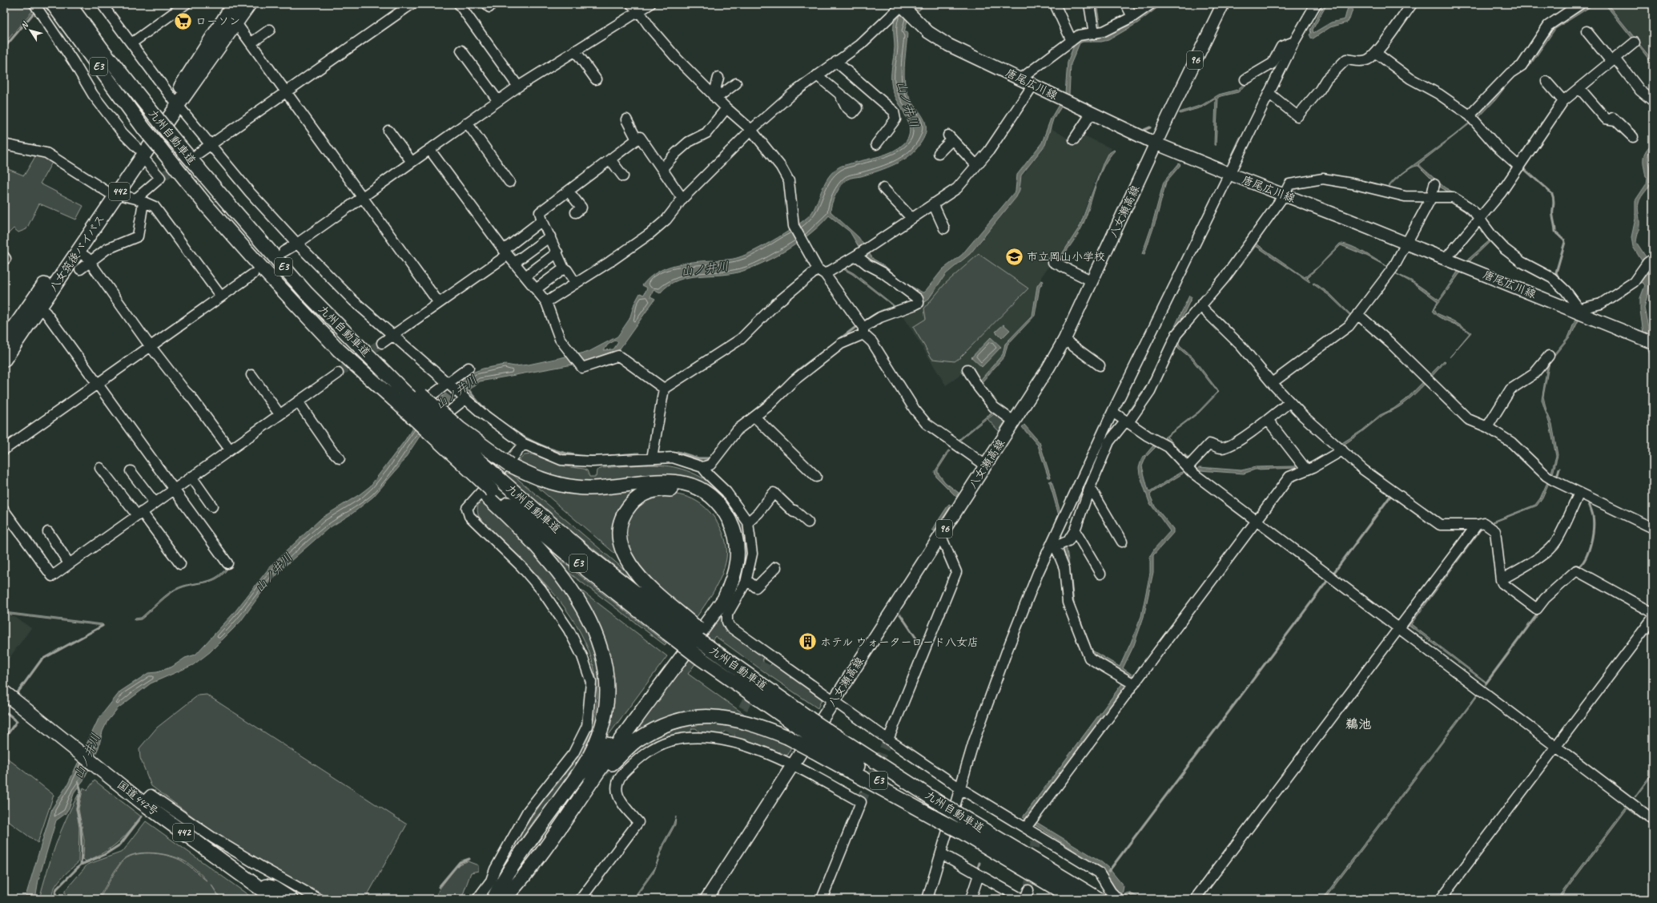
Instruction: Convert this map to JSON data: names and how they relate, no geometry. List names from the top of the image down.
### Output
{
  "streets": {
    "highway": [
      "E3",
      "九州自動車道",
      "442",
      "八女筑後バイパス",
      "国道442号"
    ],
    "main road": ["96", "唐尾広川線", "八女瀬高線"]
  },
  "crossings": [
    ["唐尾広川線", "八女瀬高線"]
  ],
  "districts": ["鵜池"],
  "water": ["山ノ井川"],
  "places": {
    "supermarket": ["ローソン"],
    "school or university": ["市立岡山小学校"],
    "building": ["ホテル ウォーターロード八女店"]
  },
  "north": "top left"
}
